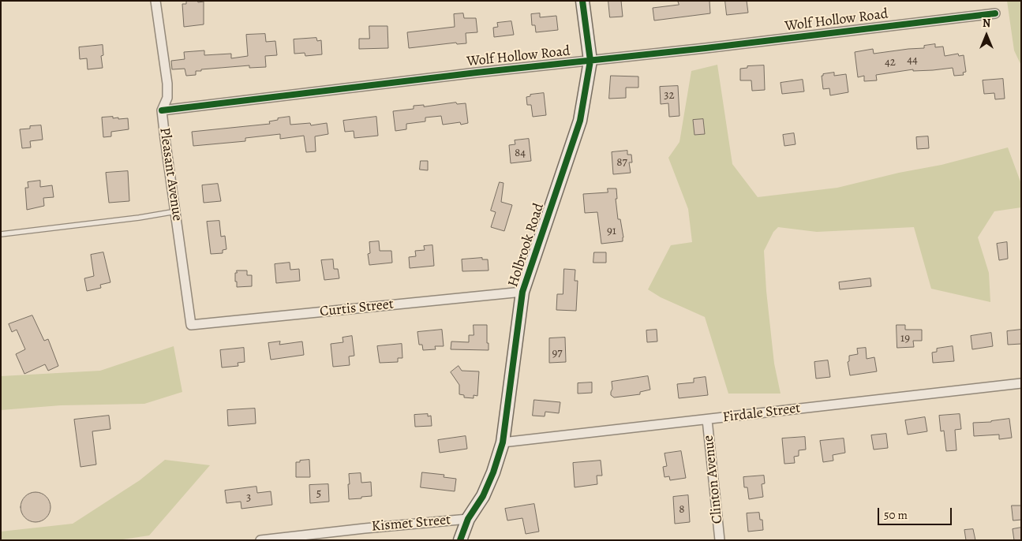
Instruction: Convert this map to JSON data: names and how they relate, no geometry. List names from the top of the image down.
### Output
{
  "streets": {
    "street": [
      "Wolf Hollow Road",
      "Pleasant Avenue",
      "Holbrook Road",
      "Curtis Street",
      "Firdale Street",
      "Clinton Avenue",
      "Kismet Street"
    ]
  },
  "crossings": [
    ["Wolf Hollow Road", "Pleasant Avenue"],
    ["Wolf Hollow Road", "Holbrook Road"],
    ["Pleasant Avenue", "Curtis Street"],
    ["Holbrook Road", "Curtis Street"],
    ["Holbrook Road", "Firdale Street"],
    ["Holbrook Road", "Kismet Street"],
    ["Firdale Street", "Clinton Avenue"]
  ],
  "house_numbers": [
    "44",
    "42",
    "32",
    "84",
    "87",
    "91",
    "19",
    "97",
    "5",
    "3",
    "8"
  ],
  "scale_bar": "50 m",
  "north": "top"
}
